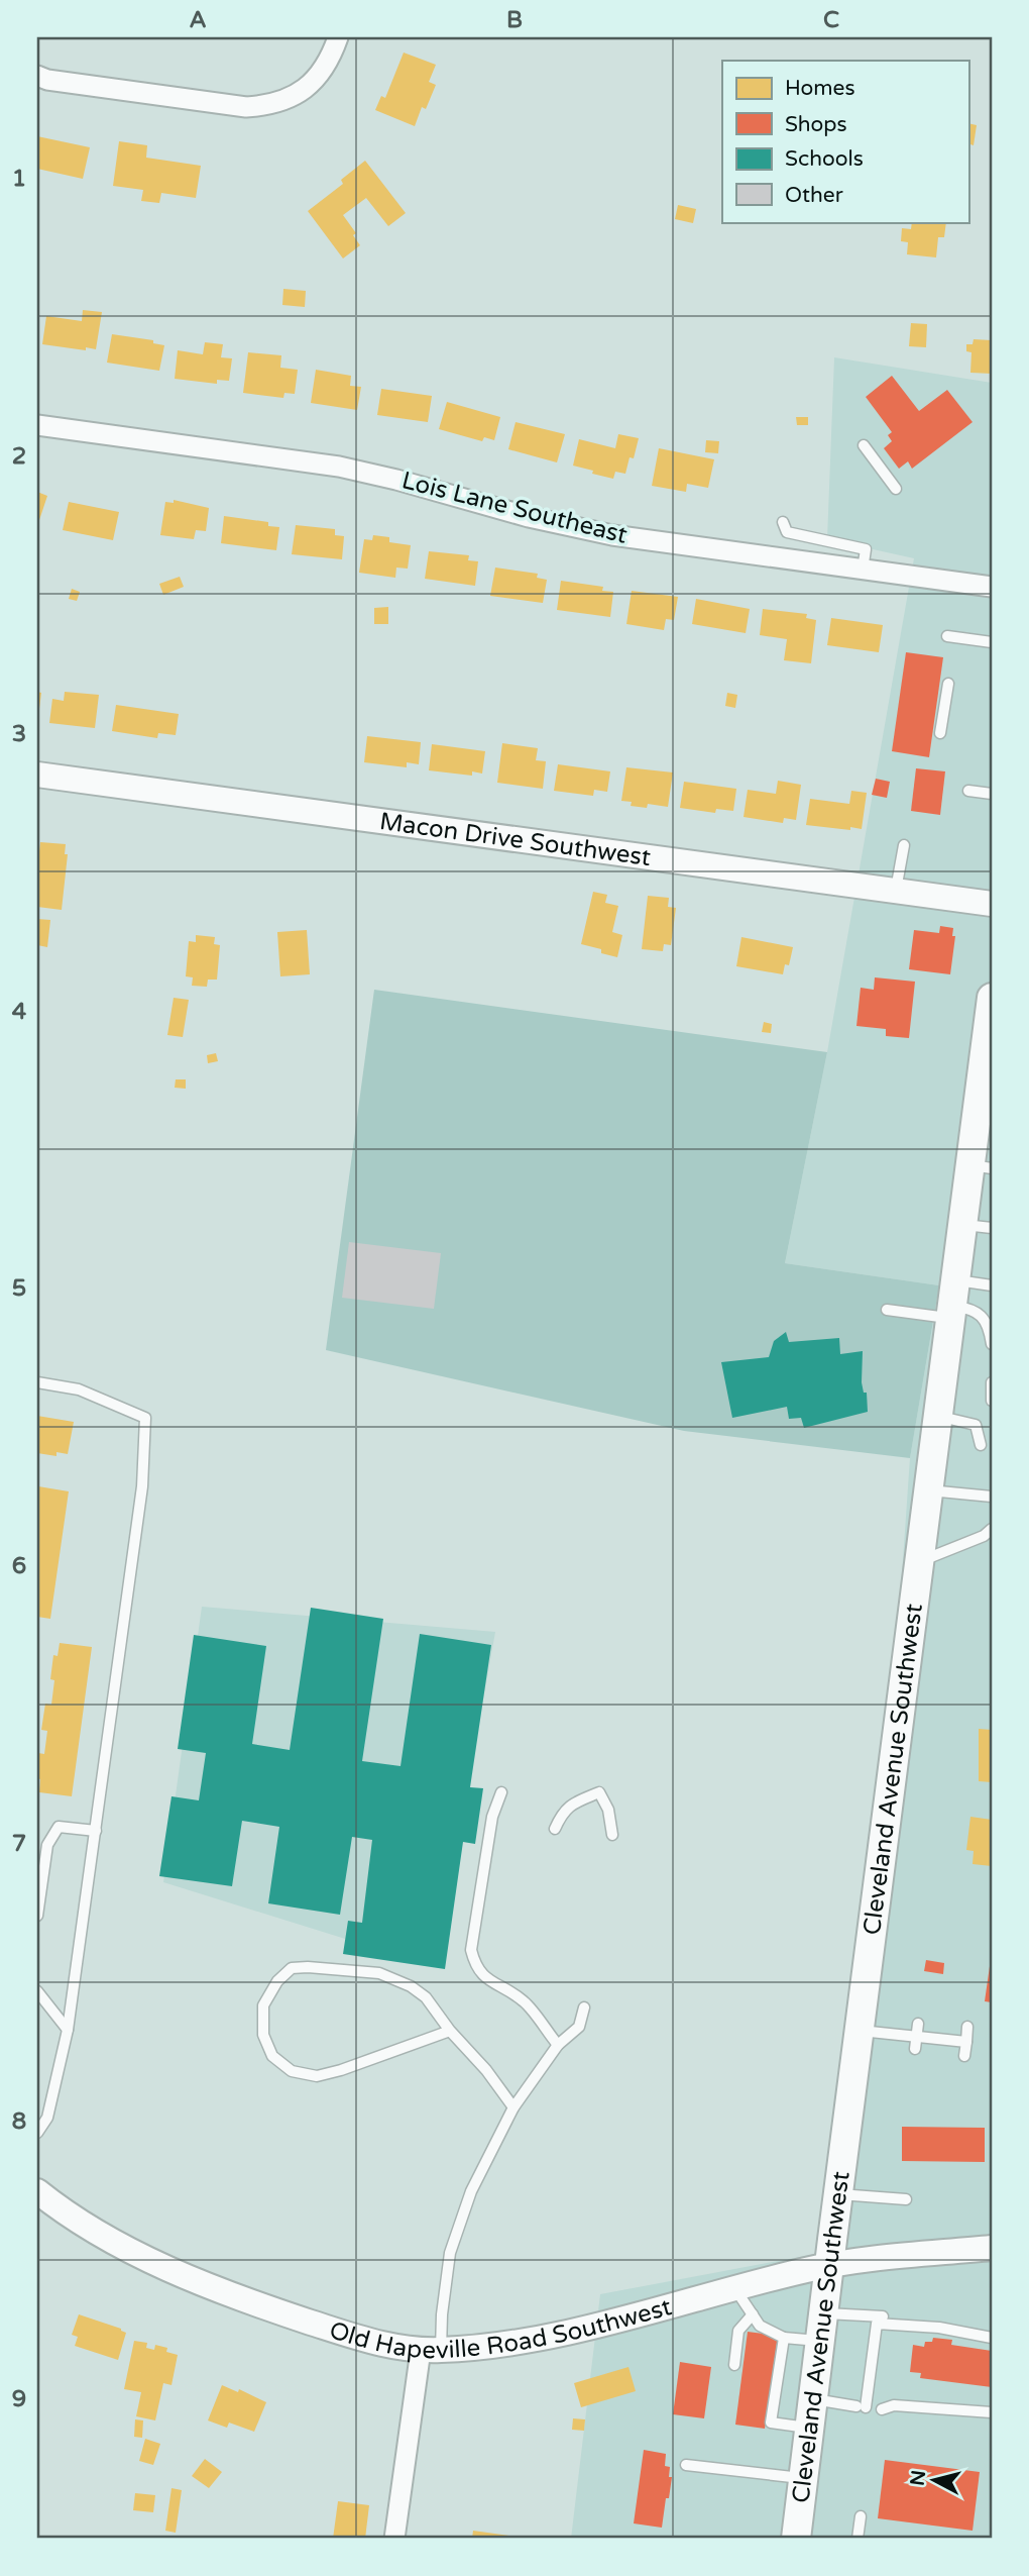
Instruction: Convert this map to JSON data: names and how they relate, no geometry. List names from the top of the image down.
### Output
{
  "streets": {
    "main road": ["Cleveland Avenue Southwest"],
    "street": ["Lois Lane Southeast", "Macon Drive Southwest", "Old Hapeville Road Southwest"]
  },
  "crossings": [
    ["Cleveland Avenue Southwest", "Old Hapeville Road Southwest"]
  ],
  "legend": [
    "Homes",
    "Shops",
    "Schools",
    "Other"
  ],
  "north": "left",
  "grid": {
    "columns": ["A", "B", "C"],
    "rows": [
      "1",
      "2",
      "3",
      "4",
      "5",
      "6",
      "7",
      "8",
      "9"
    ]
  }
}
